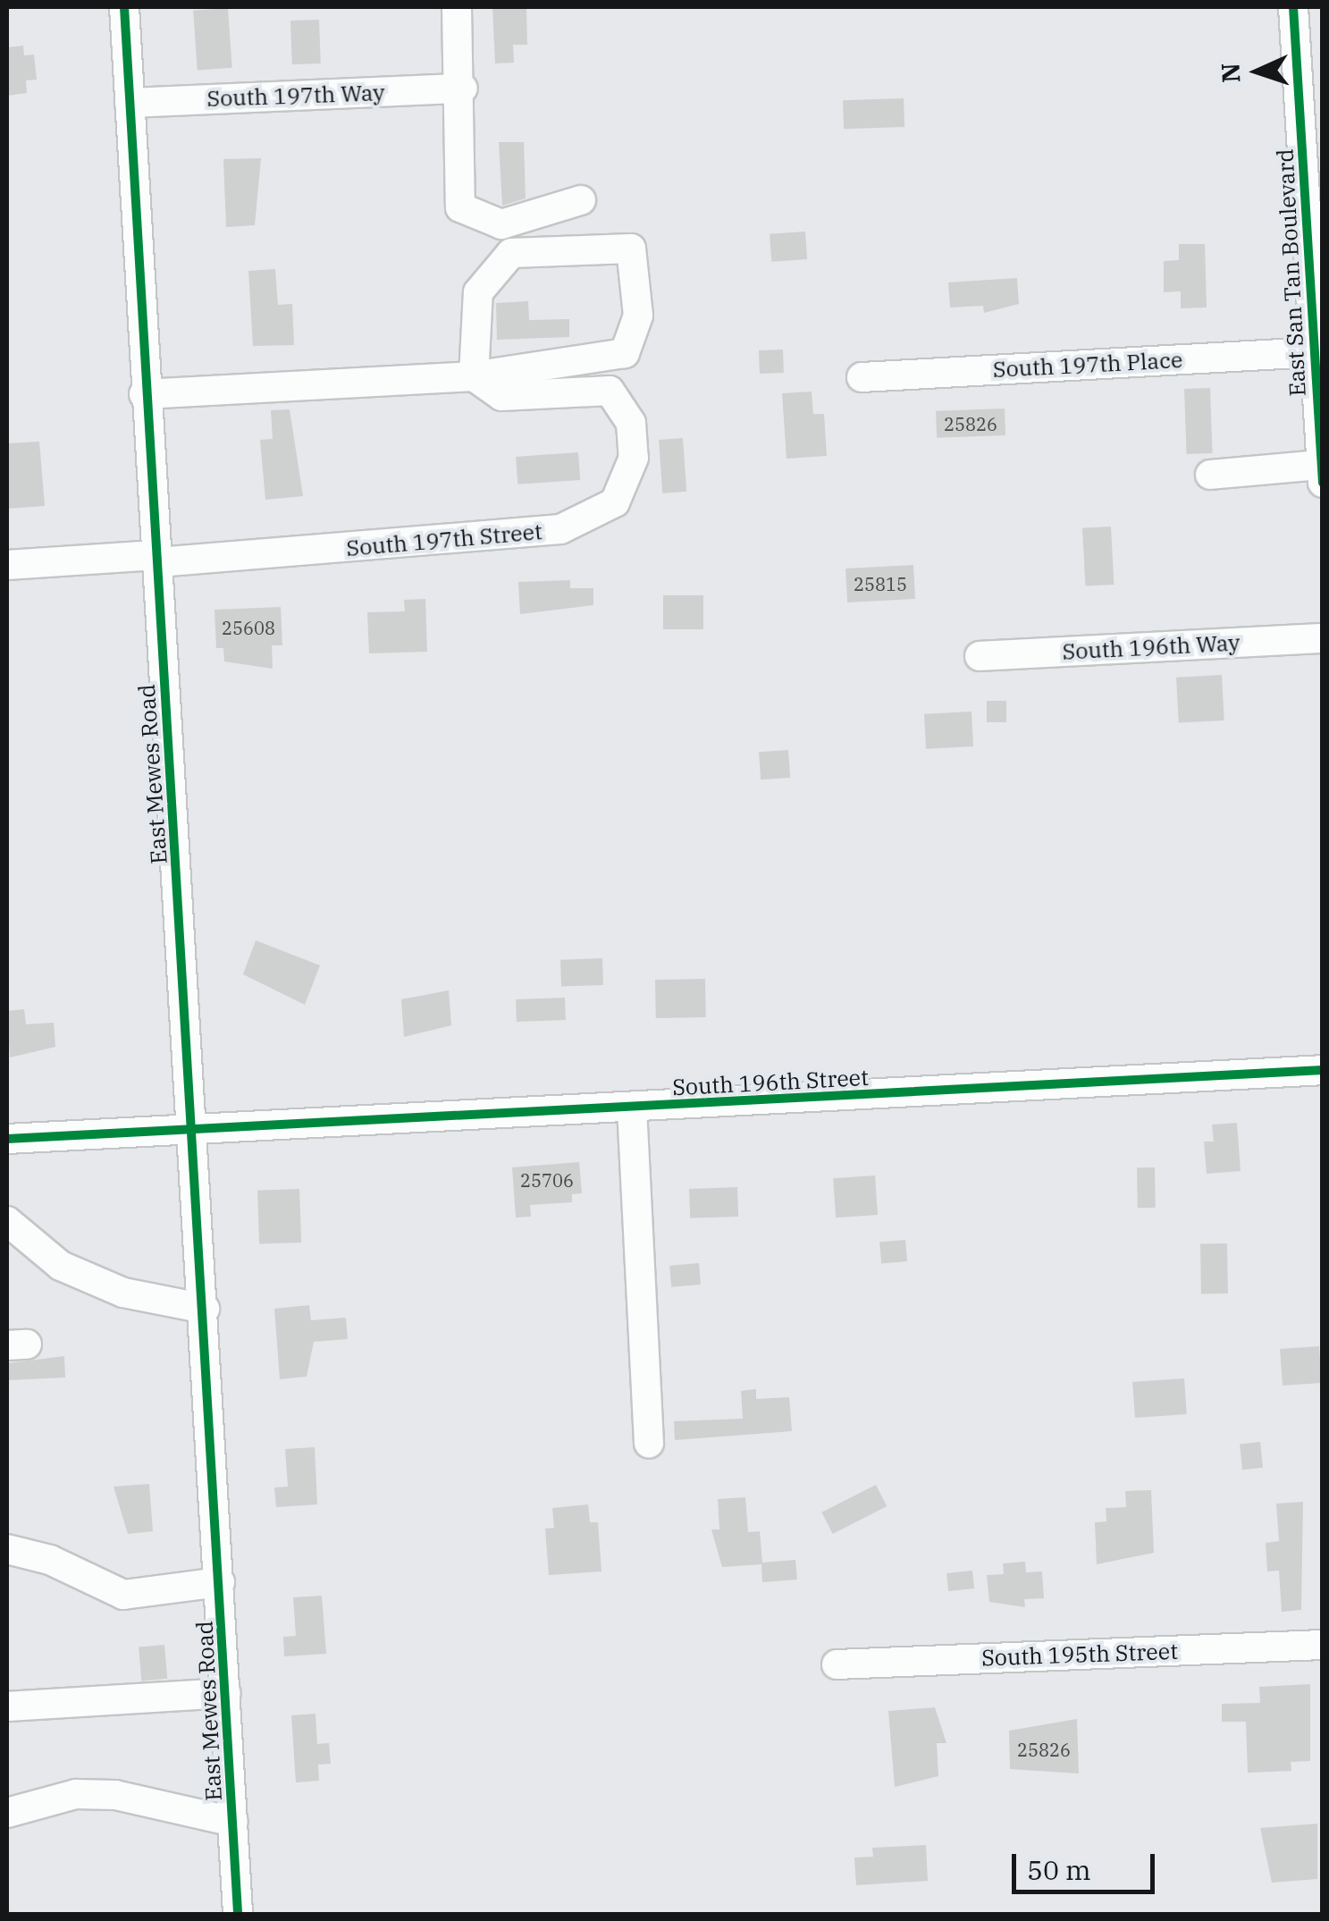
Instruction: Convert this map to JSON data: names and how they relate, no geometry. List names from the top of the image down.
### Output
{
  "streets": {
    "street": [
      "South 197th Way",
      "East San Tan Boulevard",
      "South 197th Place",
      "South 197th Street",
      "South 196th Way",
      "East Mewes Road",
      "South 196th Street",
      "South 195th Street"
    ]
  },
  "crossings": [
    ["South 197th Way", "East Mewes Road"],
    ["East San Tan Boulevard", "South 197th Place"],
    ["South 197th Street", "East Mewes Road"],
    ["East Mewes Road", "South 196th Street"]
  ],
  "house_numbers": [
    "25826",
    "25815",
    "25608",
    "25706",
    "25826"
  ],
  "scale_bar": "50 m",
  "north": "left"
}
